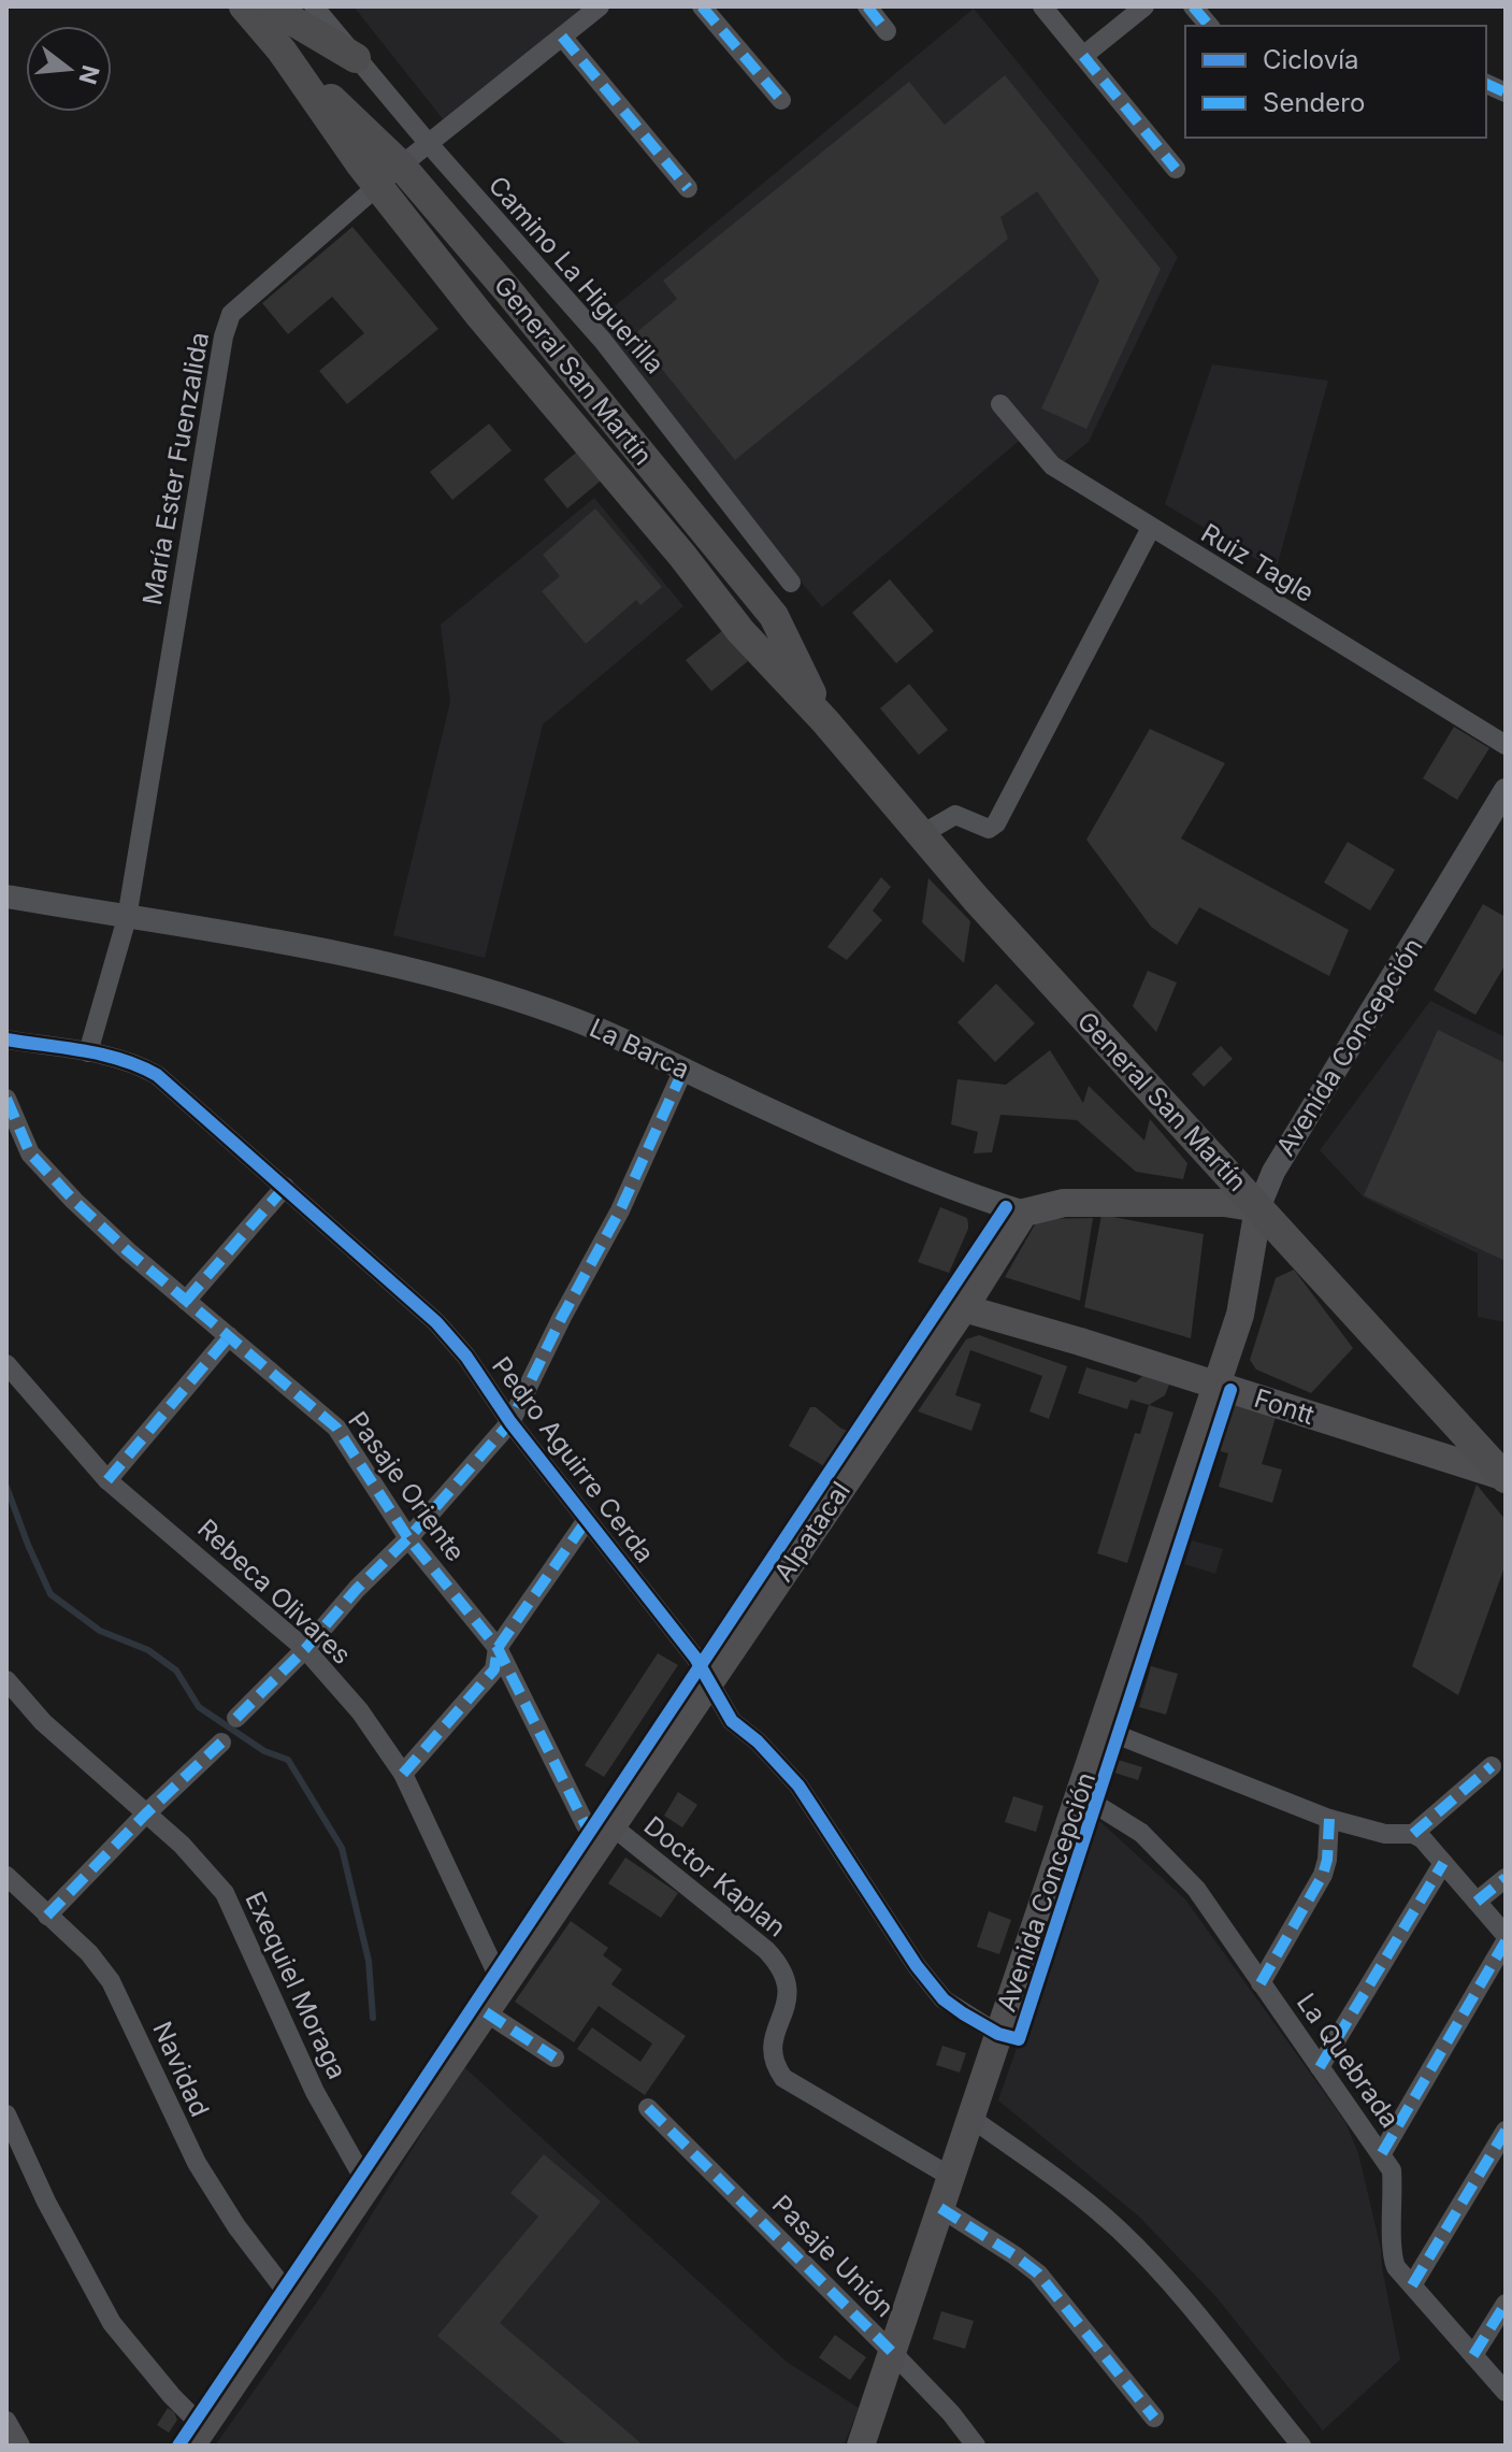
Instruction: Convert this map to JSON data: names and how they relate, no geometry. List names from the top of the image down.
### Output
{
  "streets": {
    "main road": [
      "General San Martín",
      "Avenida Concepción",
      "Fontt",
      "Alpatacal"
    ],
    "street": [
      "Camino La Higuerilla",
      "María Ester Fuenzalida",
      "Ruiz Tagle",
      "La Barca",
      "Pedro Aguirre Cerda",
      "Pasaje Oriente",
      "Rebeca Olivares",
      "Doctor Kaplan",
      "Exequiel Moraga",
      "La Quebrada",
      "Navidad",
      "Pasaje Unión"
    ]
  },
  "crossings": [
    ["Camino La Higuerilla", "María Ester Fuenzalida"],
    ["General San Martín", "María Ester Fuenzalida"],
    ["General San Martín", "Avenida Concepción"],
    ["General San Martín", "Fontt"],
    ["María Ester Fuenzalida", "La Barca"],
    ["María Ester Fuenzalida", "Pedro Aguirre Cerda"],
    ["Avenida Concepción", "Fontt"],
    ["Avenida Concepción", "Pedro Aguirre Cerda"],
    ["Avenida Concepción", "Doctor Kaplan"],
    ["Avenida Concepción", "La Quebrada"],
    ["Avenida Concepción", "Pasaje Unión"],
    ["La Barca", "Alpatacal"],
    ["Fontt", "Alpatacal"],
    ["Pedro Aguirre Cerda", "Alpatacal"],
    ["Pasaje Oriente", "Alpatacal"],
    ["Pasaje Oriente", "Doctor Kaplan"],
    ["Alpatacal", "Rebeca Olivares"],
    ["Alpatacal", "Doctor Kaplan"],
    ["Alpatacal", "Exequiel Moraga"],
    ["Alpatacal", "Navidad"]
  ],
  "legend": ["Ciclovía", "Sendero"],
  "north": "right"
}
